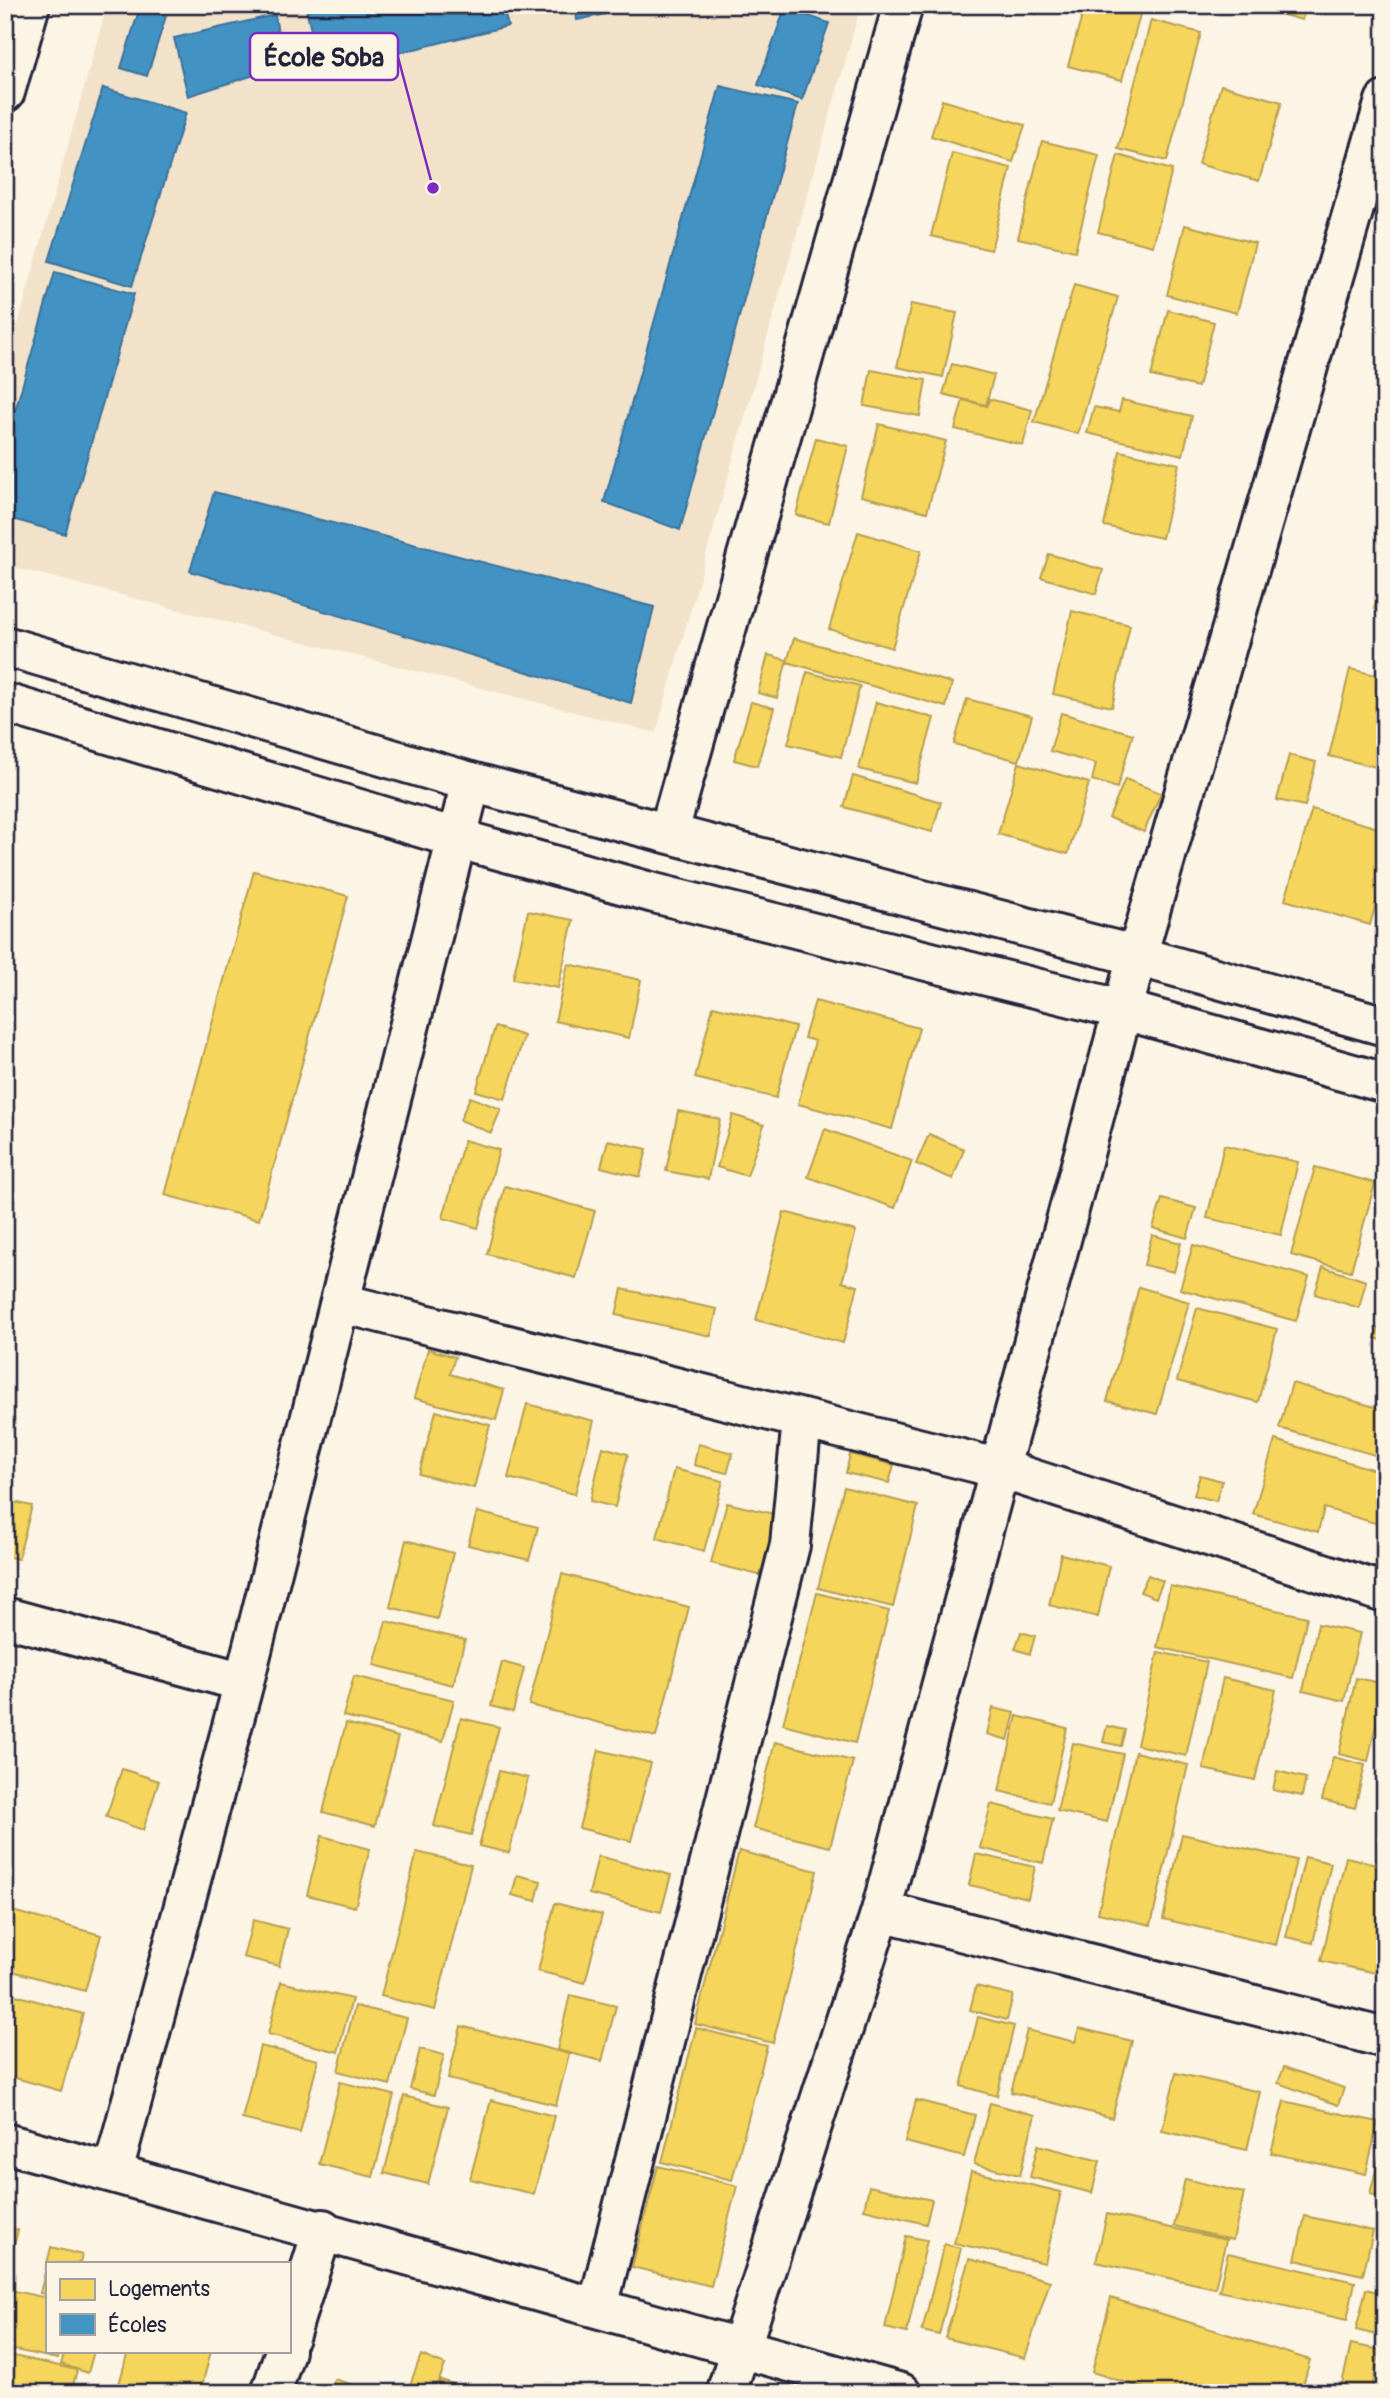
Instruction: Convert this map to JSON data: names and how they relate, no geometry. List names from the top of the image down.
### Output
{
  "places": ["École Soba"],
  "legend": ["Logements", "Écoles"]
}
